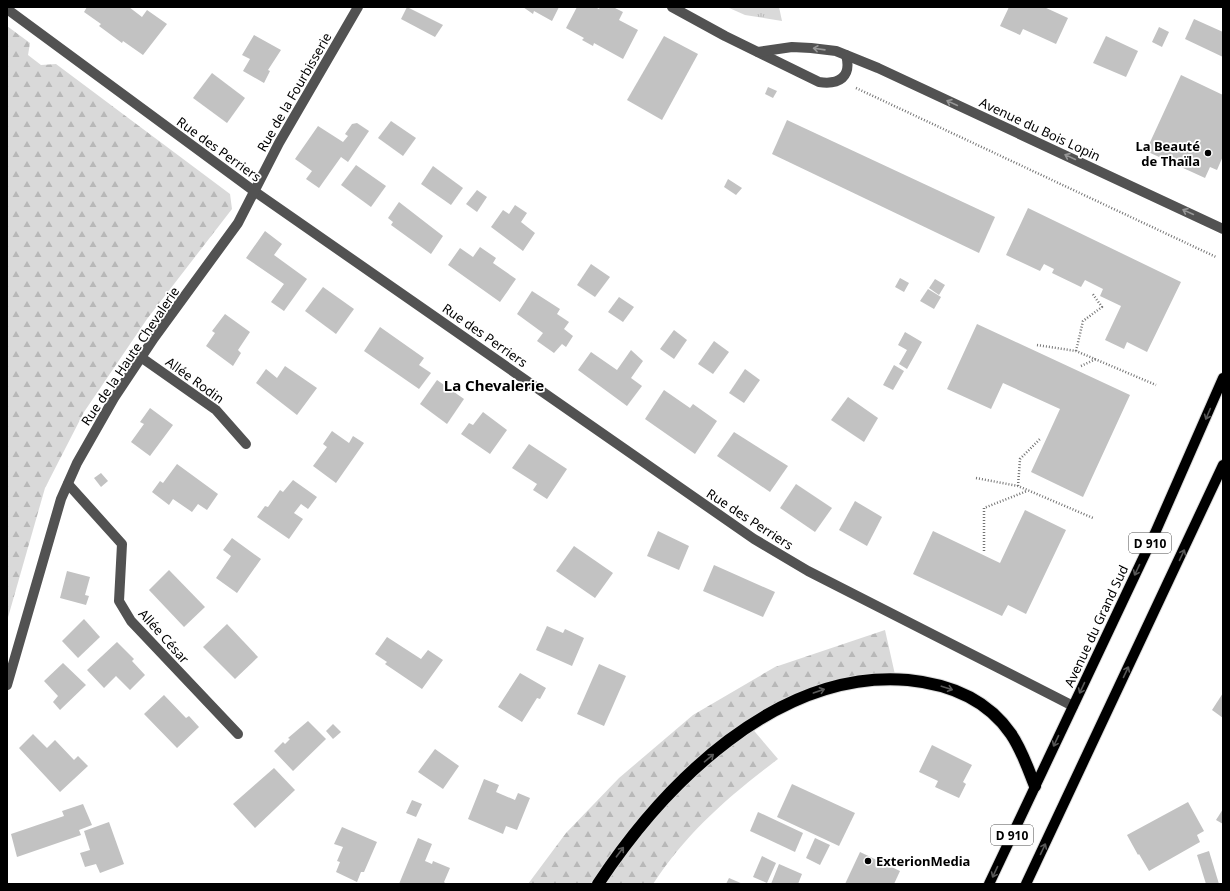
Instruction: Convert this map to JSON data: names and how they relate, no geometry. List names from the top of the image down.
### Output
{
  "streets": {
    "main road": ["D 910", "Avenue du Grand Sud"],
    "street": [
      "Rue de la Fourbisserie",
      "Avenue du Bois Lopin",
      "Rue des Perriers",
      "Rue de la Haute Chevalerie",
      "Allée Rodin",
      "Allée César"
    ]
  },
  "crossings": [
    ["Rue de la Fourbisserie", "Rue des Perriers"],
    ["Rue de la Fourbisserie", "Rue de la Haute Chevalerie"],
    ["Rue des Perriers", "Rue de la Haute Chevalerie"],
    ["Rue des Perriers", "Avenue du Grand Sud"],
    ["Rue de la Haute Chevalerie", "Allée Rodin"],
    ["Rue de la Haute Chevalerie", "Allée César"]
  ],
  "one_way": ["Avenue du Bois Lopin"],
  "districts": ["La Chevalerie"],
  "places": ["La Beauté de Thaïla", "ExterionMedia"]
}
